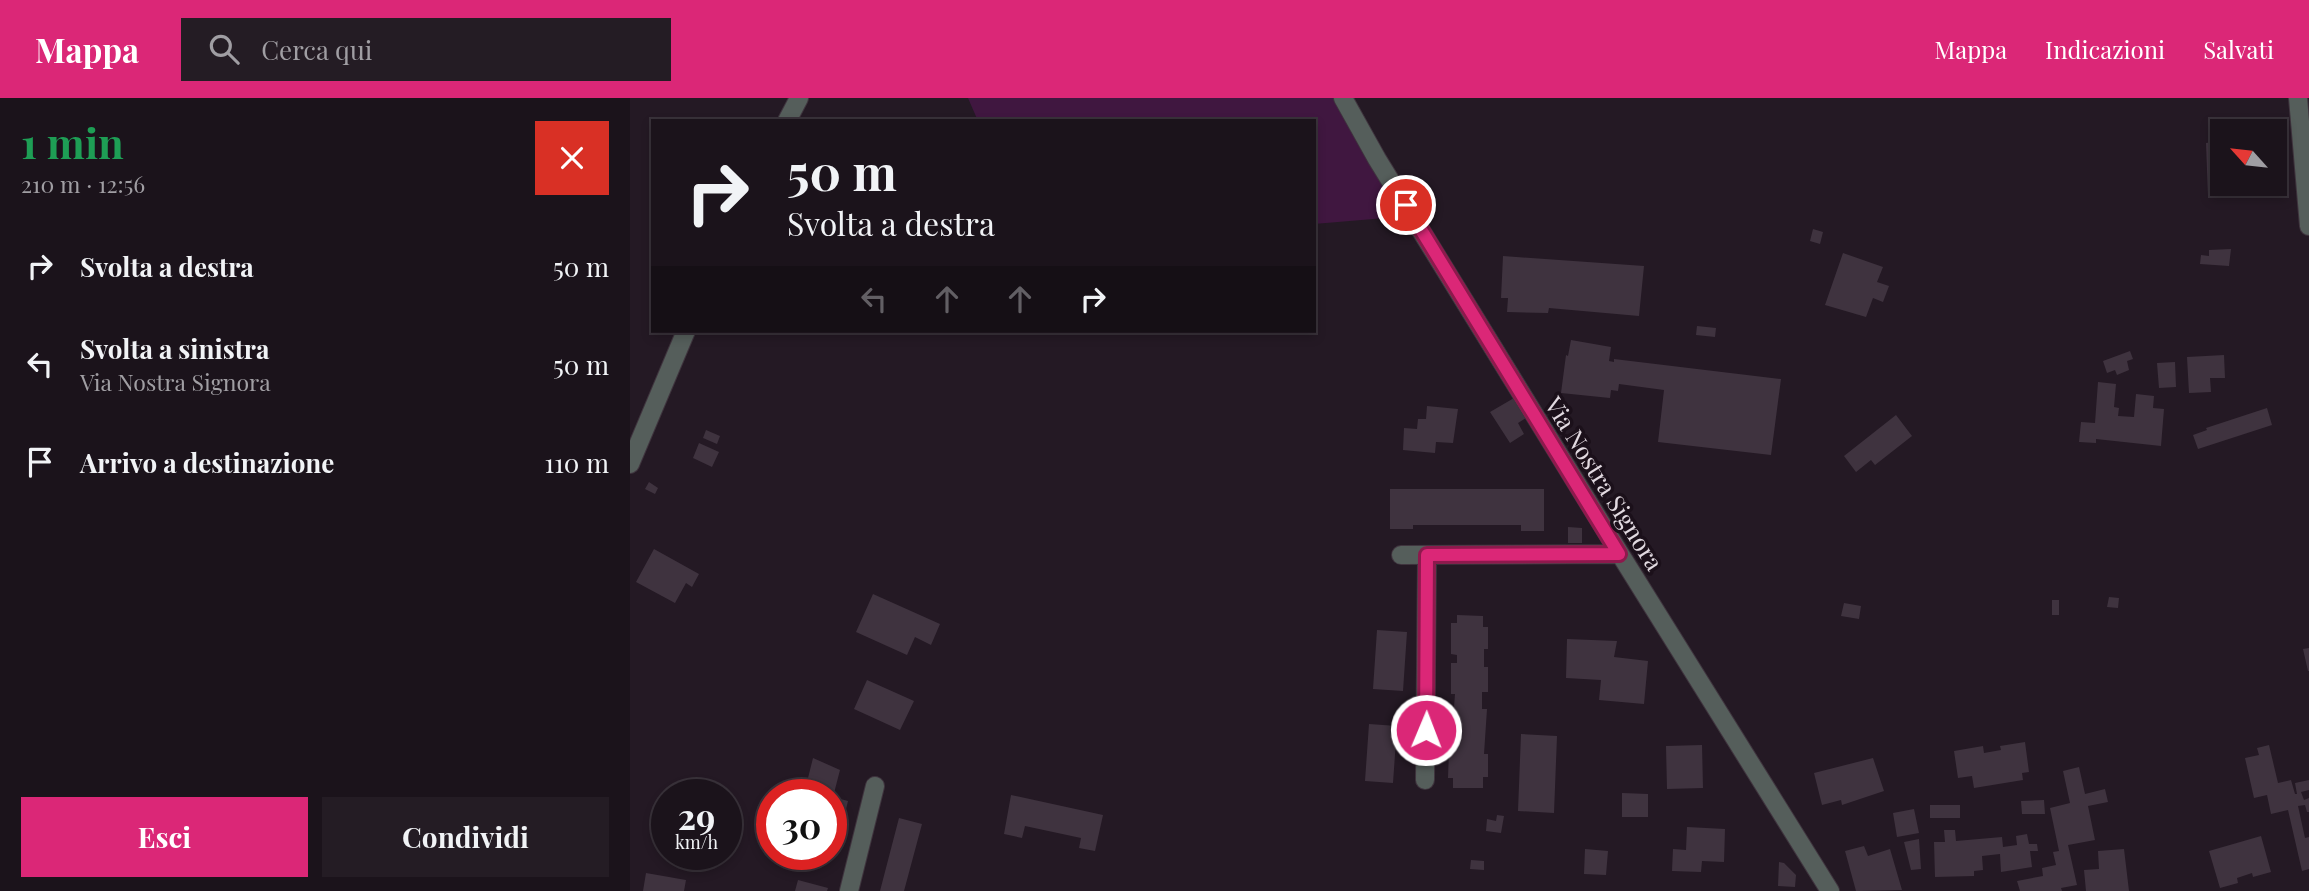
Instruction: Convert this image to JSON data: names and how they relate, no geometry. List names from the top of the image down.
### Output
{
  "streets": {
    "street": ["Via Nostra Signora"]
  },
  "north": "top left",
  "page": {
    "header": "Mappa",
    "search": "Cerca qui",
    "nav": ["Mappa", "Indicazioni", "Salvati"],
    "heading": ["1 min", "210 m · 12:56"],
    "turn": ["50 m", "Svolta a destra"],
    "list": [
      {
        "name": "Svolta a destra",
        "value": "50 m"
      },
      {
        "name": "Svolta a sinistra",
        "note": "Via Nostra Signora",
        "value": "50 m"
      },
      {
        "name": "Arrivo a destinazione",
        "value": "110 m"
      }
    ],
    "speed": "29 km/h",
    "limit": "30",
    "buttons": ["Esci", "Condividi"]
  }
}
